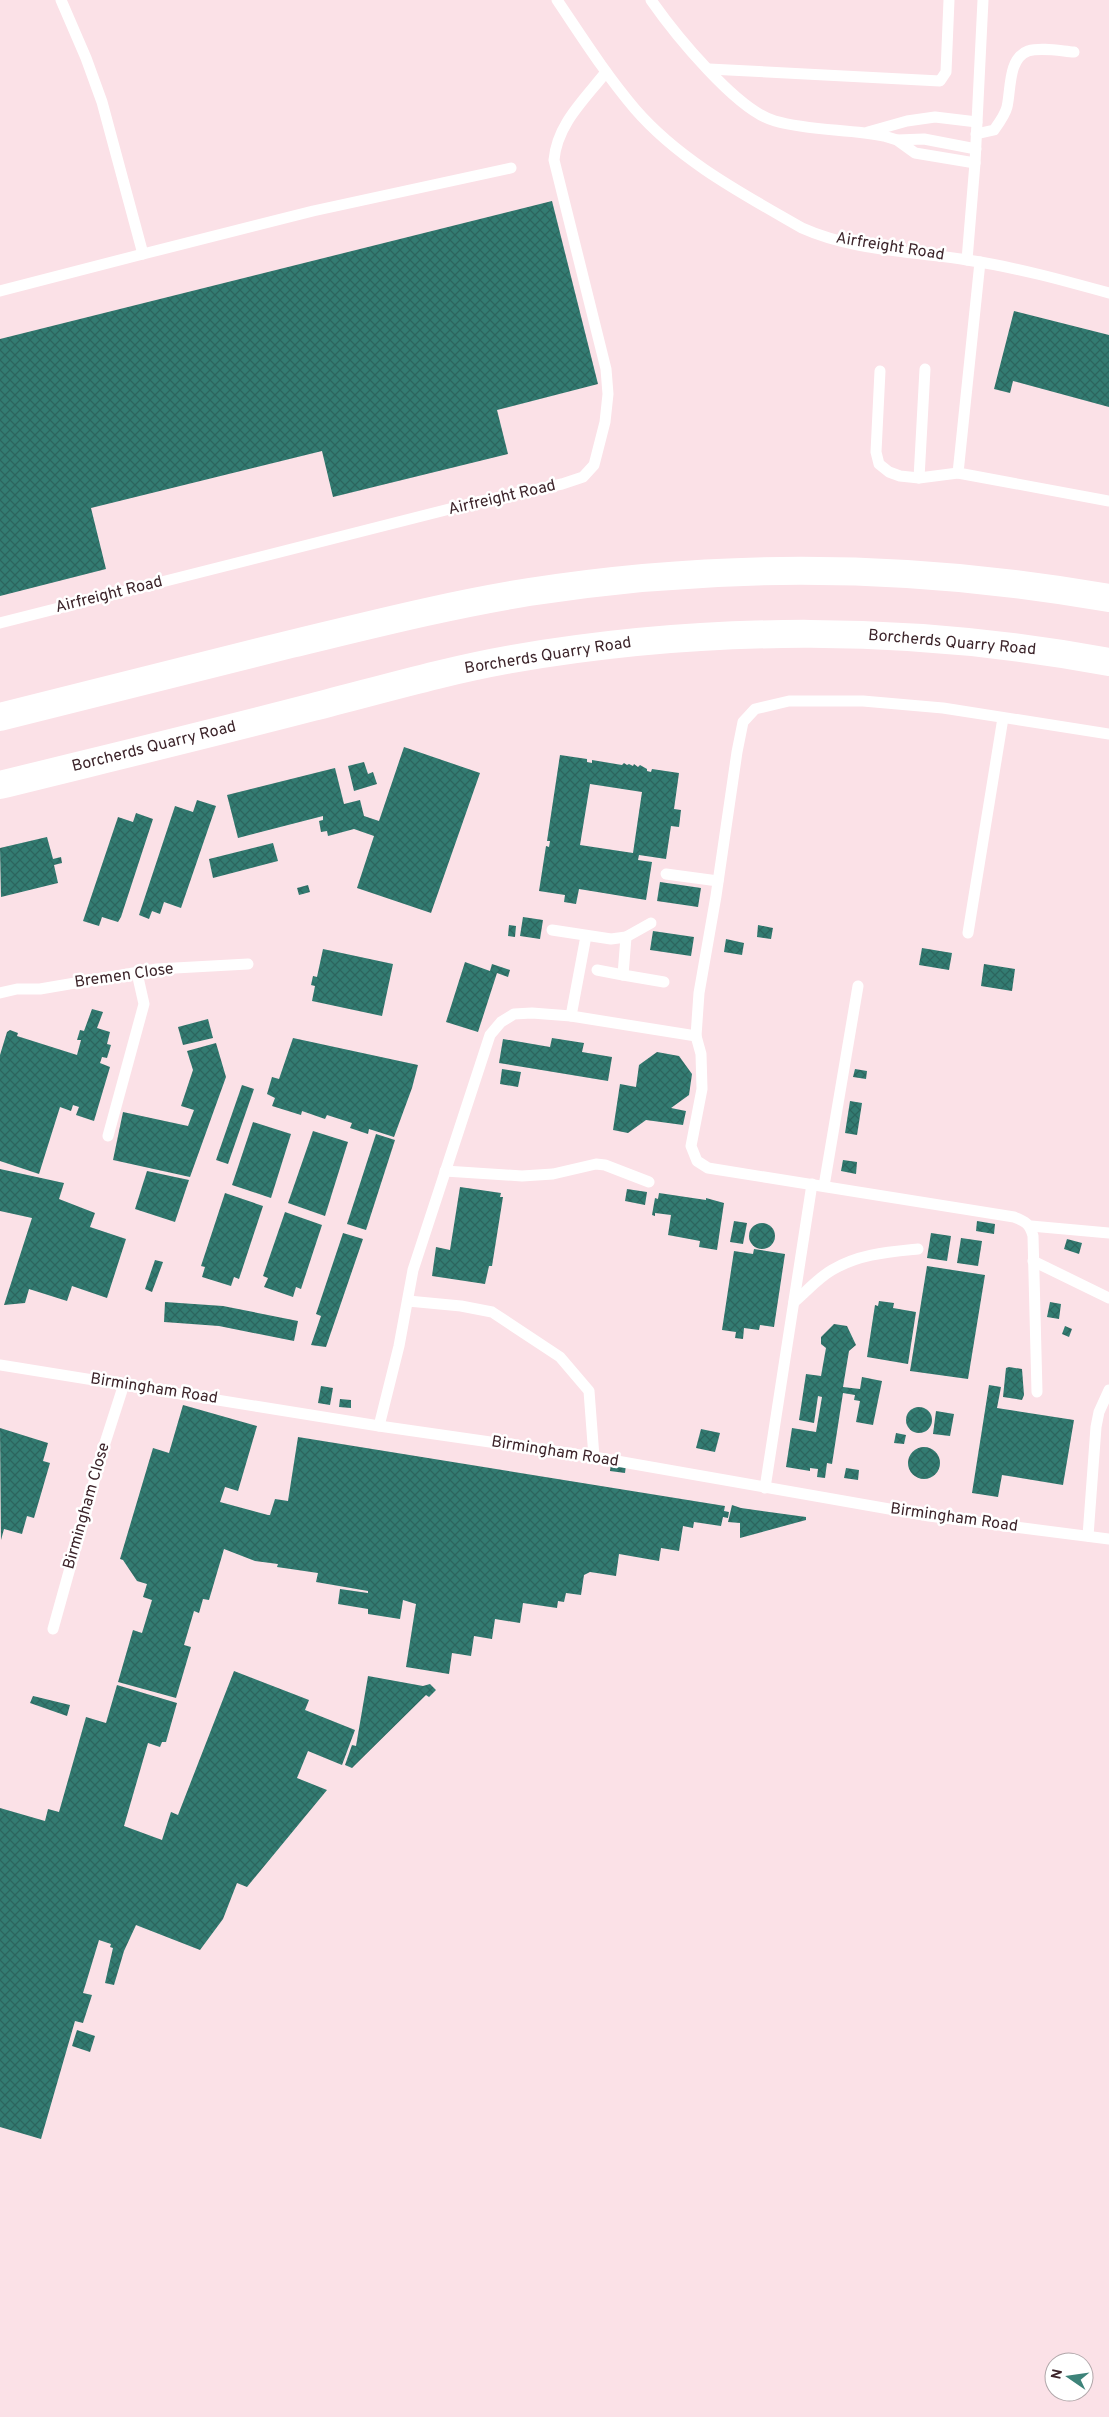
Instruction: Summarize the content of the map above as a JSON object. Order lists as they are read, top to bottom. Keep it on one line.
{"streets":{"main road":["Borcherds Quarry Road"],"lane":["Airfreight Road","Bremen Close","Birmingham Road","Birmingham Close"]},"crossings":[["Birmingham Road","Birmingham Close"]],"north":"left"}
